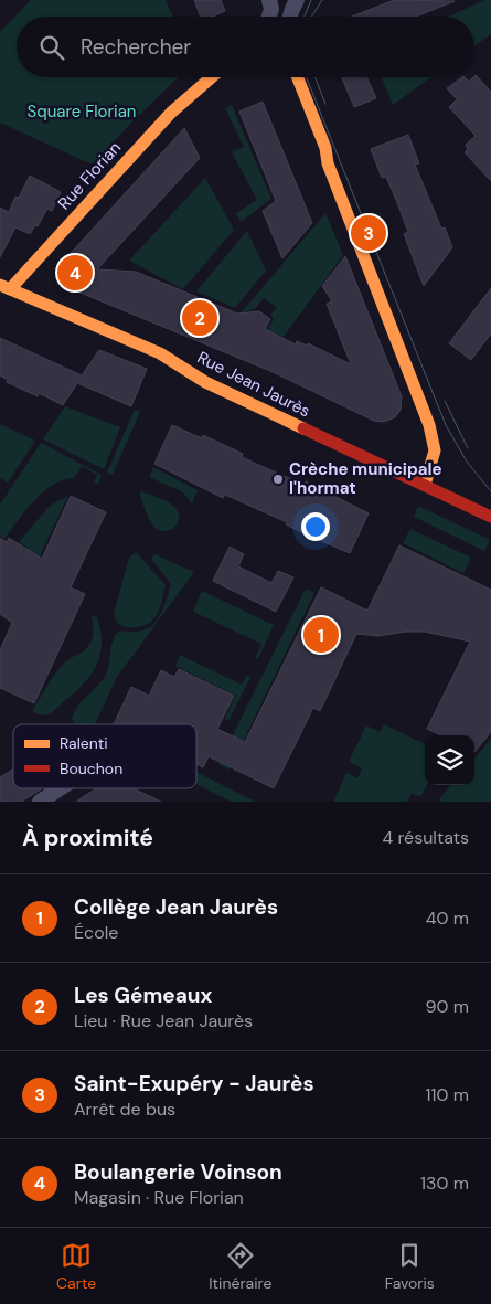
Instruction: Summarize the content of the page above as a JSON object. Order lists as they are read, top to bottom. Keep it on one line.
{"streets":{"street":["Rue Florian","Rue Jean Jaurès"]},"crossings":[["Rue Florian","Rue Jean Jaurès"]],"parks":["Square Florian"],"places":["Crèche municipale l'hormat"],"legend":["Ralenti","Bouchon"],"page":{"search":"Rechercher","pins":["3","4","2","1"],"heading":["À proximité","4 résultats"],"list":[{"mark":"1","name":"Collège Jean Jaurès","note":"École","value":"40 m"},{"mark":"2","name":"Les Gémeaux","note":"Lieu · Rue Jean Jaurès","value":"90 m"},{"mark":"3","name":"Saint-Exupéry - Jaurès","note":"Arrêt de bus","value":"110 m"},{"mark":"4","name":"Boulangerie Voinson","note":"Magasin · Rue Florian","value":"130 m"}],"nav":["Carte","Itinéraire","Favoris"]}}
